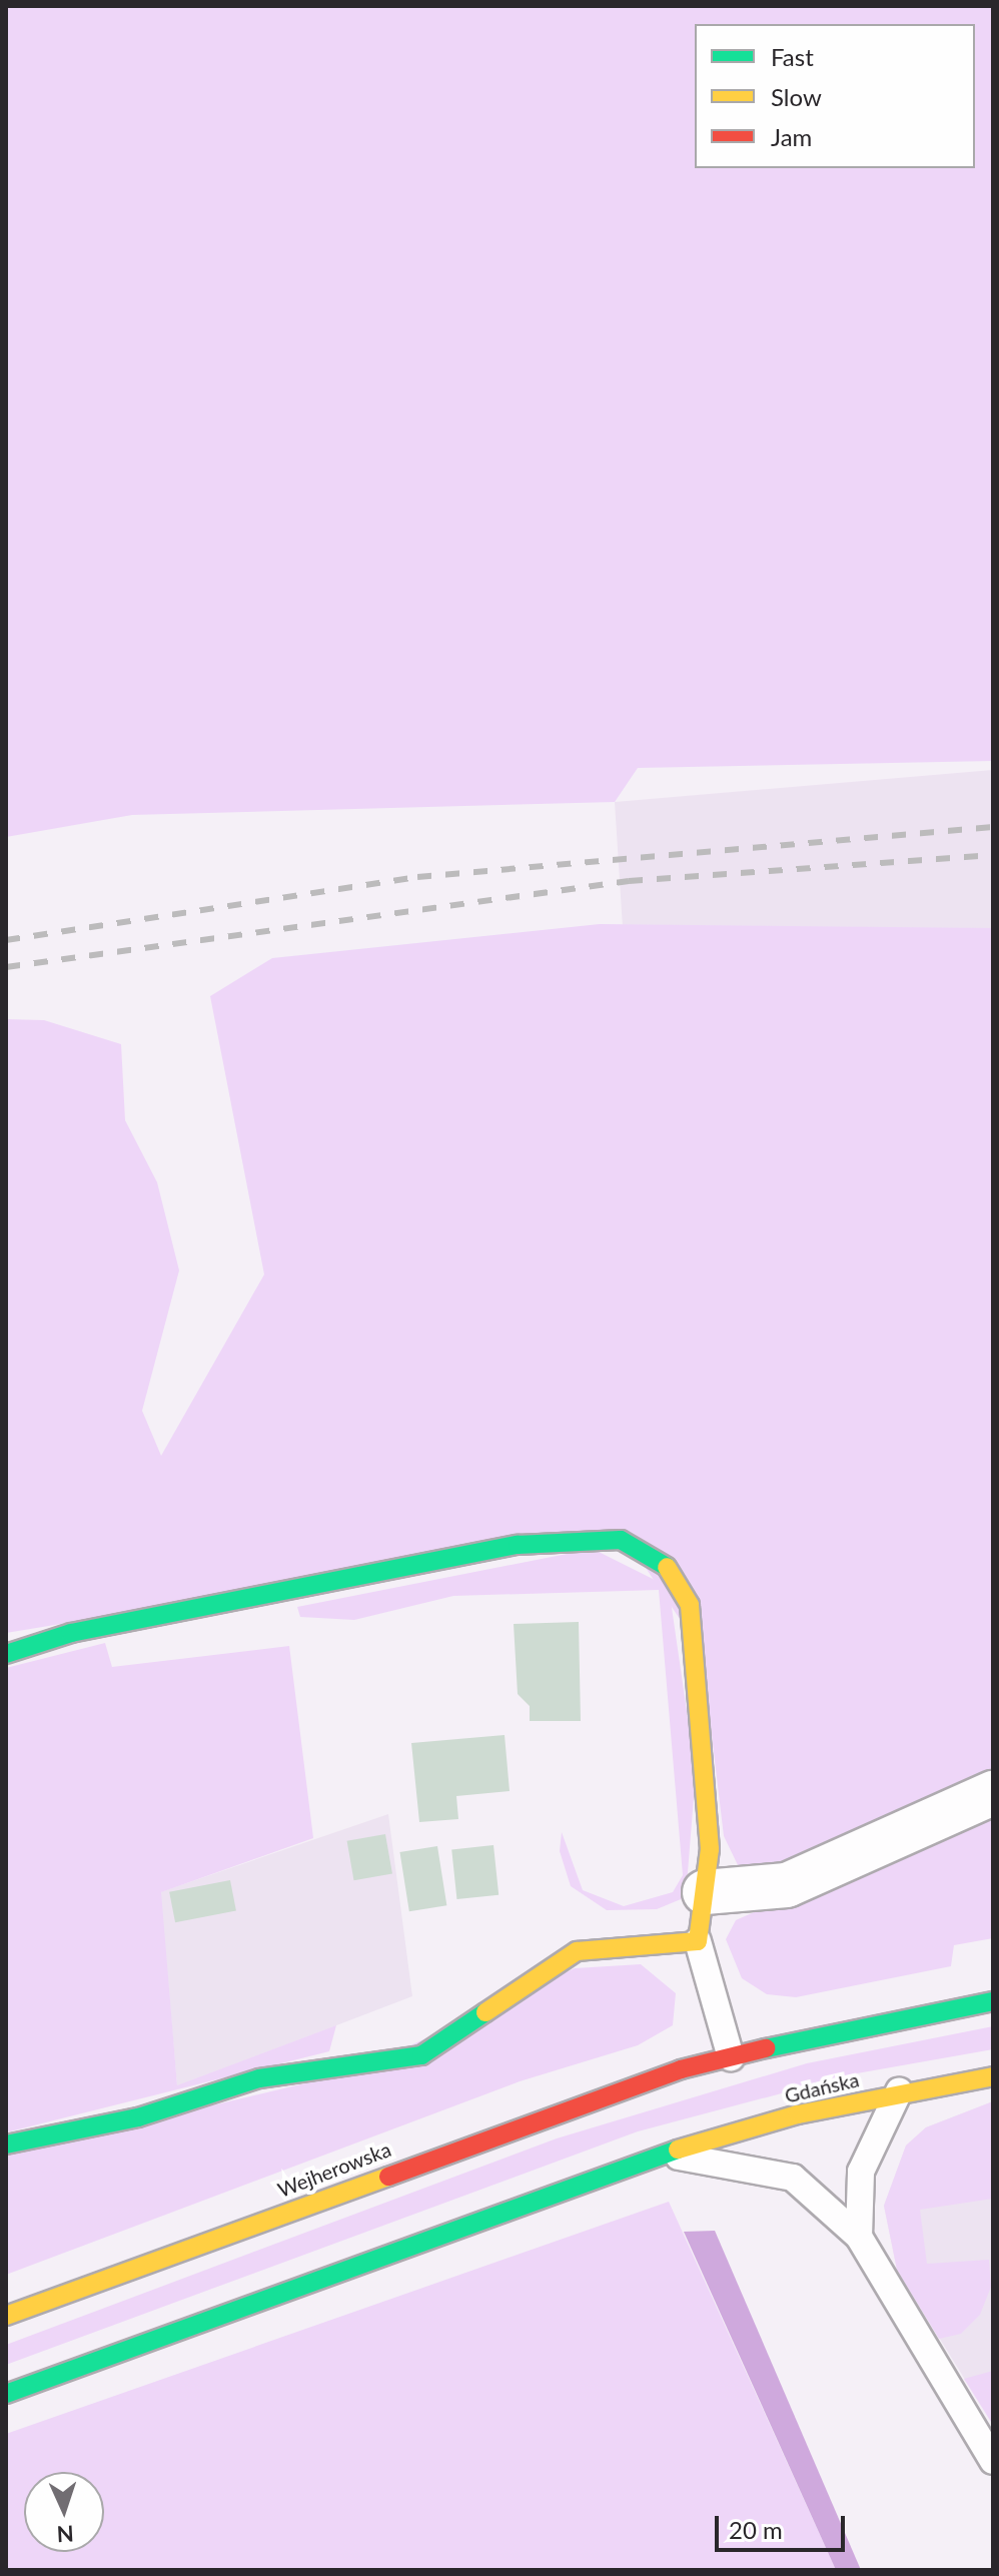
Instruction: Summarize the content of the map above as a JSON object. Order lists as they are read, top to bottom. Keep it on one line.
{"streets":{"main road":["Gdańska","Wejherowska"]},"legend":["Fast","Slow","Jam"],"scale_bar":"20 m","north":"bottom"}
